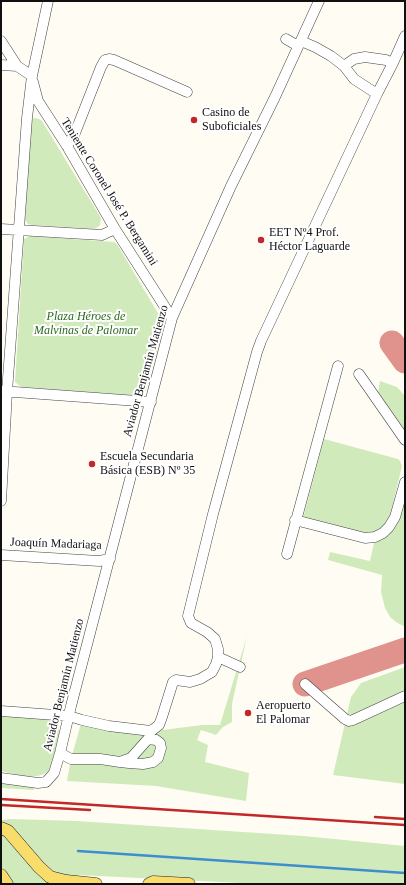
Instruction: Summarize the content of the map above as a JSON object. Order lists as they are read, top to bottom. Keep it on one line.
{"streets":{"street":["Teniente Coronel José P. Bergamini","Aviador Benjamín Matienzo","Joaquín Madariaga"]},"crossings":[["Teniente Coronel José P. Bergamini","Aviador Benjamín Matienzo"],["Aviador Benjamín Matienzo","Joaquín Madariaga"]],"parks":["Plaza Héroes de Malvinas de Palomar"],"places":["Casino de Suboficiales","EET Nº4 Prof. Héctor Laguarde","Escuela Secundaria Básica (ESB) Nº 35","Aeropuerto El Palomar"]}
